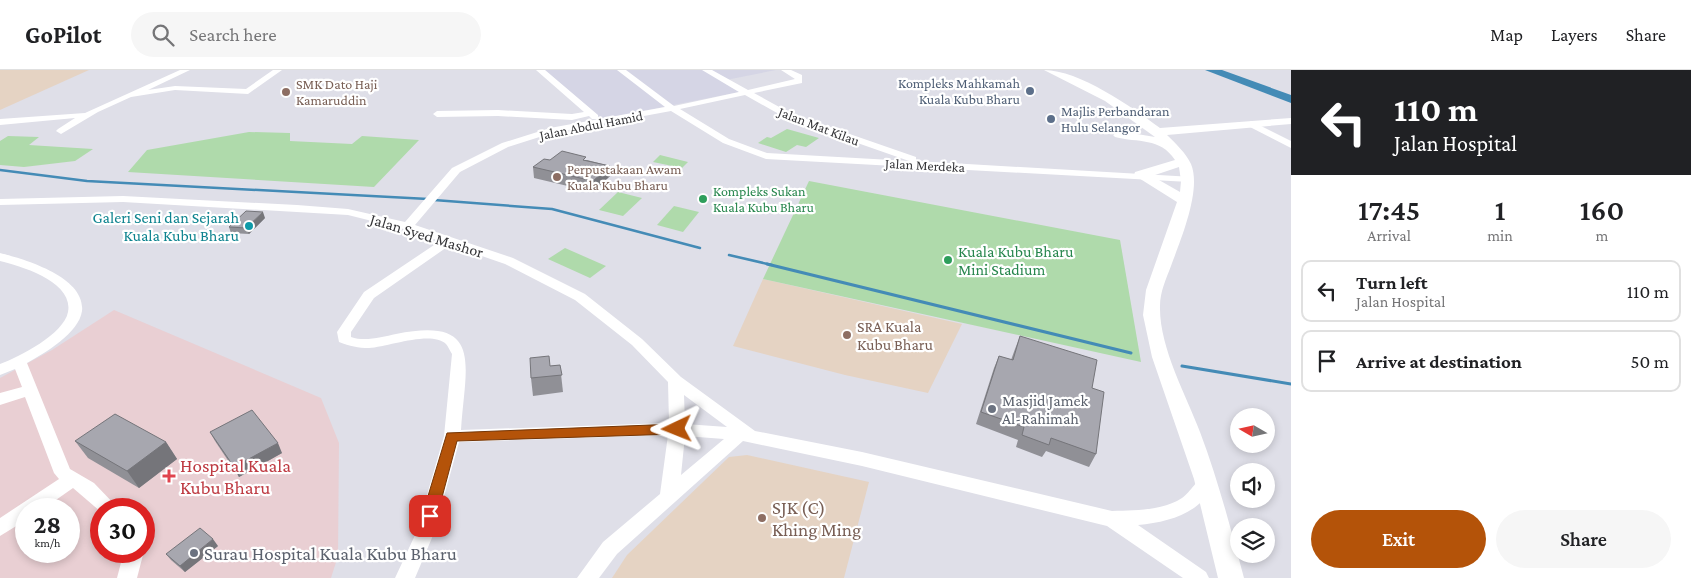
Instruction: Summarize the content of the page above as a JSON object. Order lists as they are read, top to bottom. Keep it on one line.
{"streets":{"street":["Jalan Abdul Hamid","Jalan Mat Kilau","Jalan Merdeka","Jalan Syed Mashor"]},"crossings":[["Jalan Abdul Hamid","Jalan Mat Kilau"],["Jalan Abdul Hamid","Jalan Merdeka"],["Jalan Abdul Hamid","Jalan Syed Mashor"],["Jalan Mat Kilau","Jalan Merdeka"]],"places":{"other":["Kompleks Mahkamah Kuala Kubu Bharu","SMK Dato Haji Kamaruddin","Majlis Perbandaran Hulu Selangor","Perpustakaan Awam Kuala Kubu Bharu","Kompleks Sukan Kuala Kubu Bharu","Galeri Seni dan Sejarah Kuala Kubu Bharu","Kuala Kubu Bharu Mini Stadium","SRA Kuala Kubu Bharu","Masjid Jamek Al-Rahimah","SJK (C) Khing Ming","Surau Hospital Kuala Kubu Bharu"],"health":["Hospital Kuala Kubu Bharu"]},"north":"left","page":{"header":"GoPilot","search":"Search here","nav":["Map","Layers","Share"],"turn":["110 m","Jalan Hospital"],"eta":["17:45","Arrival","1","min","160","m"],"list":[{"name":"Turn left","note":"Jalan Hospital","value":"110 m"},{"name":"Arrive at destination","value":"50 m"}],"speed":"28 km/h","limit":"30","buttons":["Exit","Share"]}}
